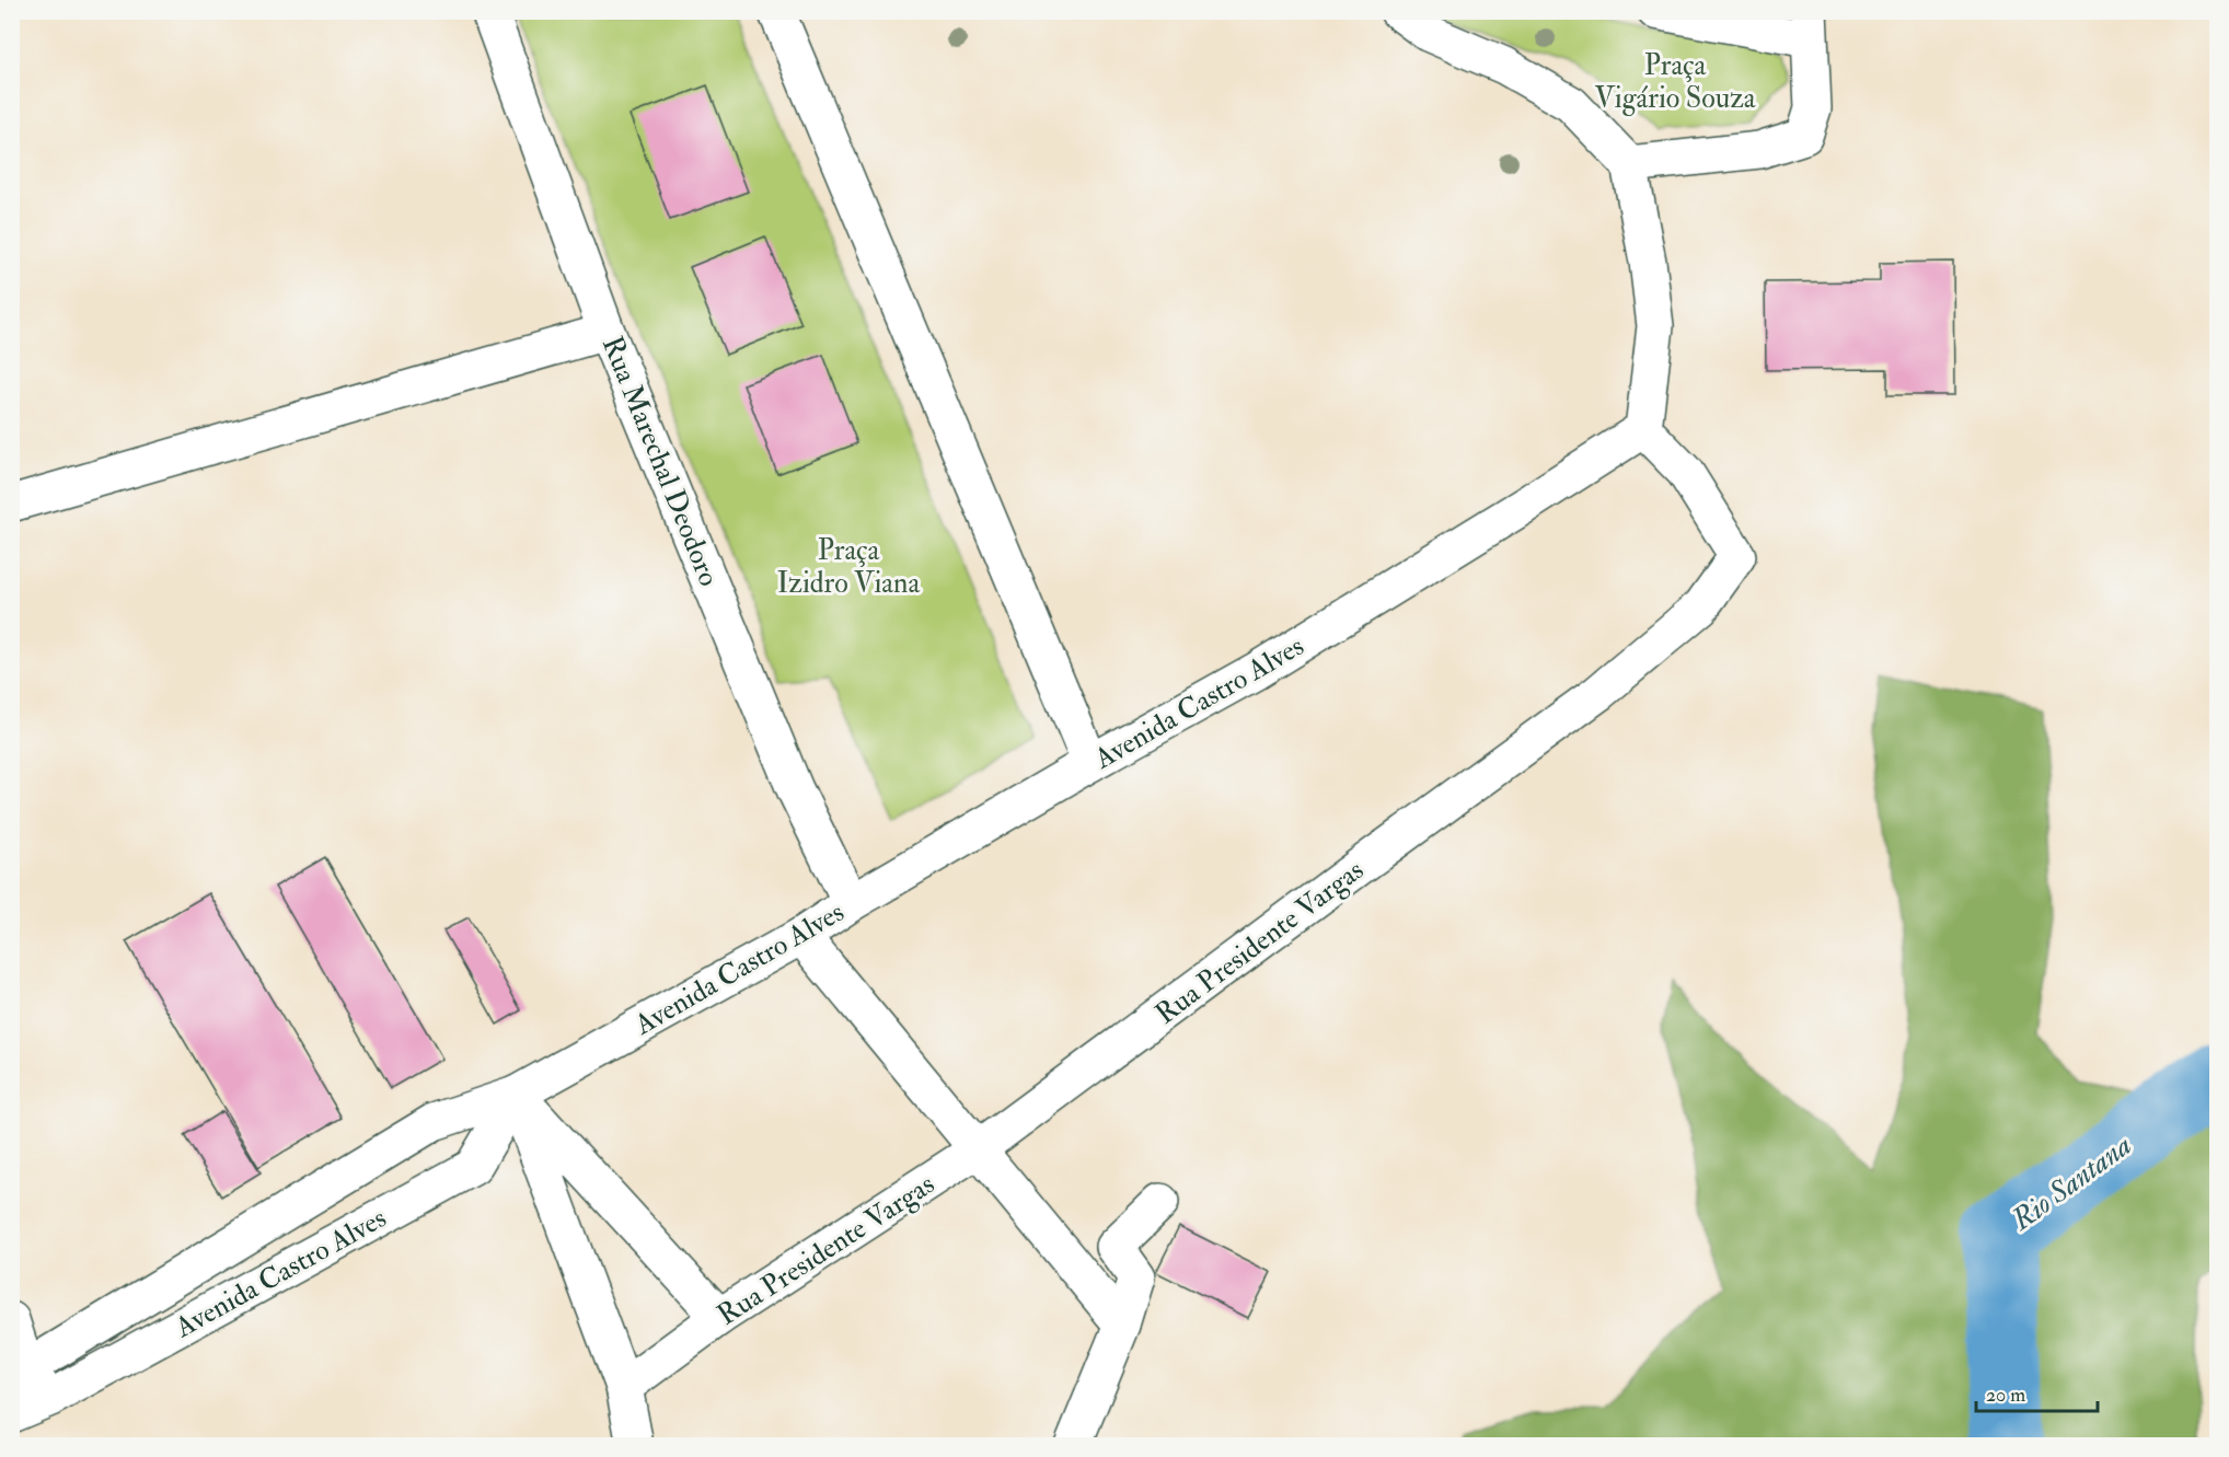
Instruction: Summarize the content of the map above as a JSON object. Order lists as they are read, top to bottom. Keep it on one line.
{"streets":{"street":["Rua Marechal Deodoro","Avenida Castro Alves","Rua Presidente Vargas"]},"crossings":[["Rua Marechal Deodoro","Avenida Castro Alves"],["Avenida Castro Alves","Rua Presidente Vargas"]],"water":["Rio Santana"],"parks":["Praça Vigário Souza","Praça Izidro Viana"],"scale_bar":"20 m"}
